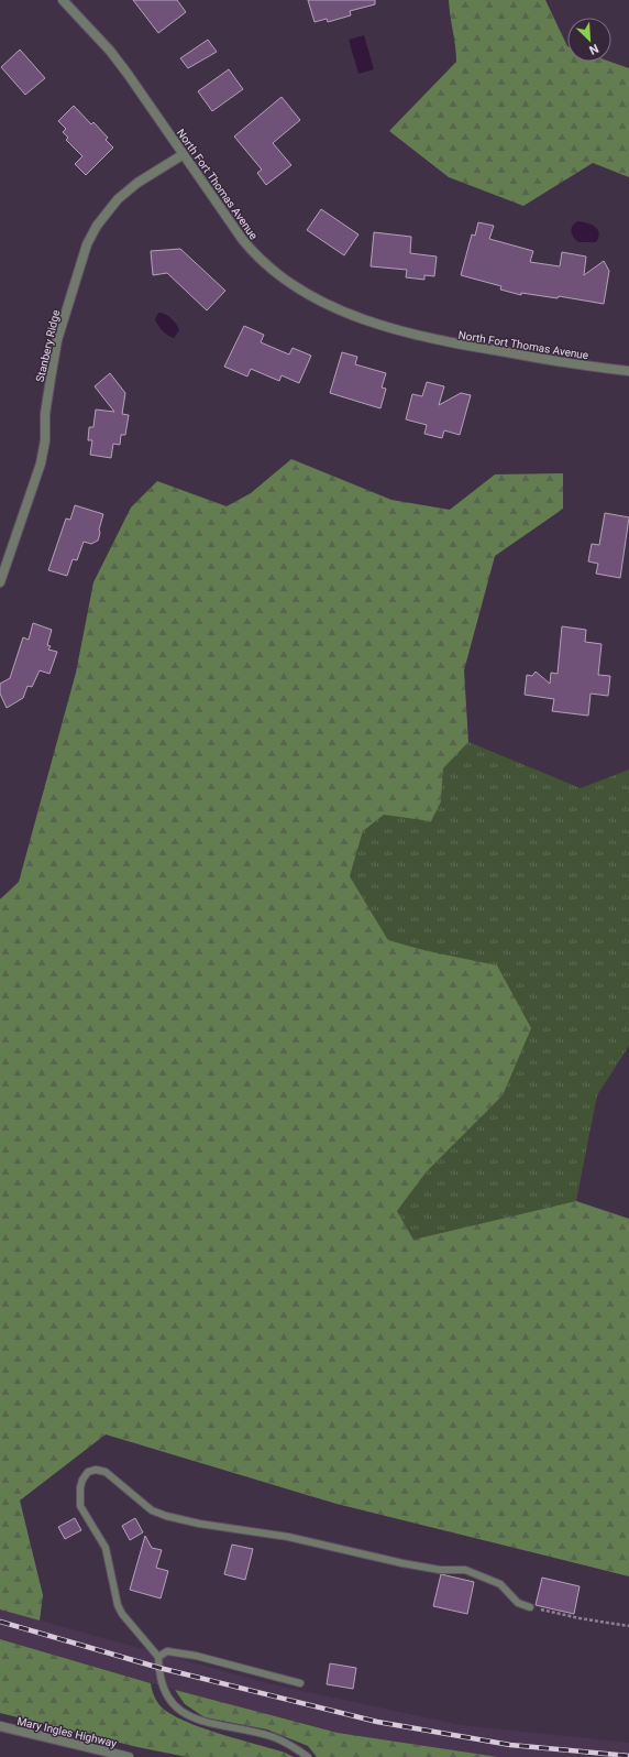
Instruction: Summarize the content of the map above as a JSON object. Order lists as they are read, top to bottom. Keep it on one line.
{"streets":{"street":["North Fort Thomas Avenue","Stanbery Ridge","Mary Ingles Highway"]},"crossings":[["North Fort Thomas Avenue","Stanbery Ridge"]],"north":"bottom right"}
